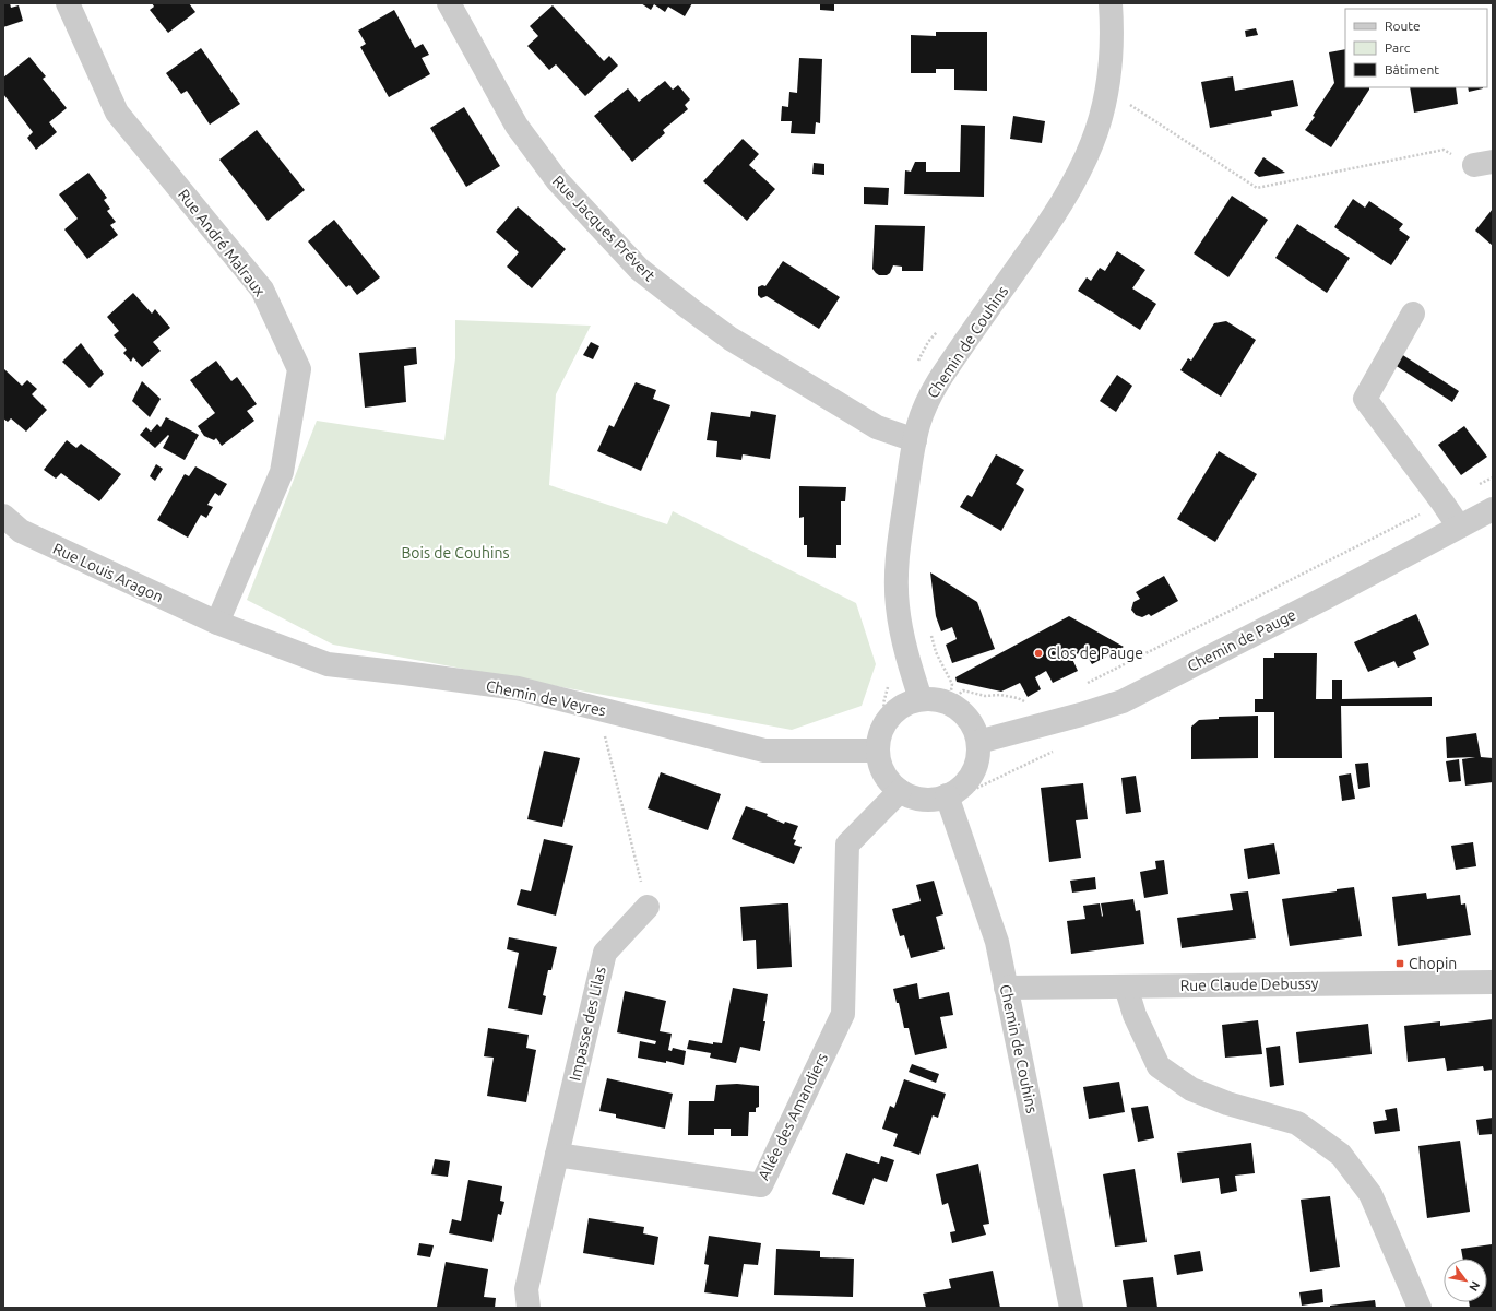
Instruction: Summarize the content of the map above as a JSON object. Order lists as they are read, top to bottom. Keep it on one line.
{"streets":{"street":["Rue Jacques Prévert","Rue André Malraux","Chemin de Couhins","Rue Louis Aragon","Chemin de Pauge","Chemin de Veyres","Rue Claude Debussy","Impasse des Lilas","Allée des Amandiers"]},"crossings":[["Rue Jacques Prévert","Chemin de Couhins"],["Rue André Malraux","Rue Louis Aragon"],["Rue André Malraux","Chemin de Veyres"],["Chemin de Couhins","Chemin de Pauge"],["Chemin de Couhins","Chemin de Veyres"],["Chemin de Couhins","Rue Claude Debussy"],["Chemin de Couhins","Allée des Amandiers"],["Rue Louis Aragon","Chemin de Veyres"],["Chemin de Pauge","Chemin de Veyres"],["Chemin de Pauge","Allée des Amandiers"],["Chemin de Veyres","Allée des Amandiers"],["Impasse des Lilas","Allée des Amandiers"]],"parks":["Bois de Couhins"],"places":{"other":["Clos de Pauge"],"transit":["Chopin"]},"legend":["Route","Parc","Bâtiment"],"north":"bottom right"}
